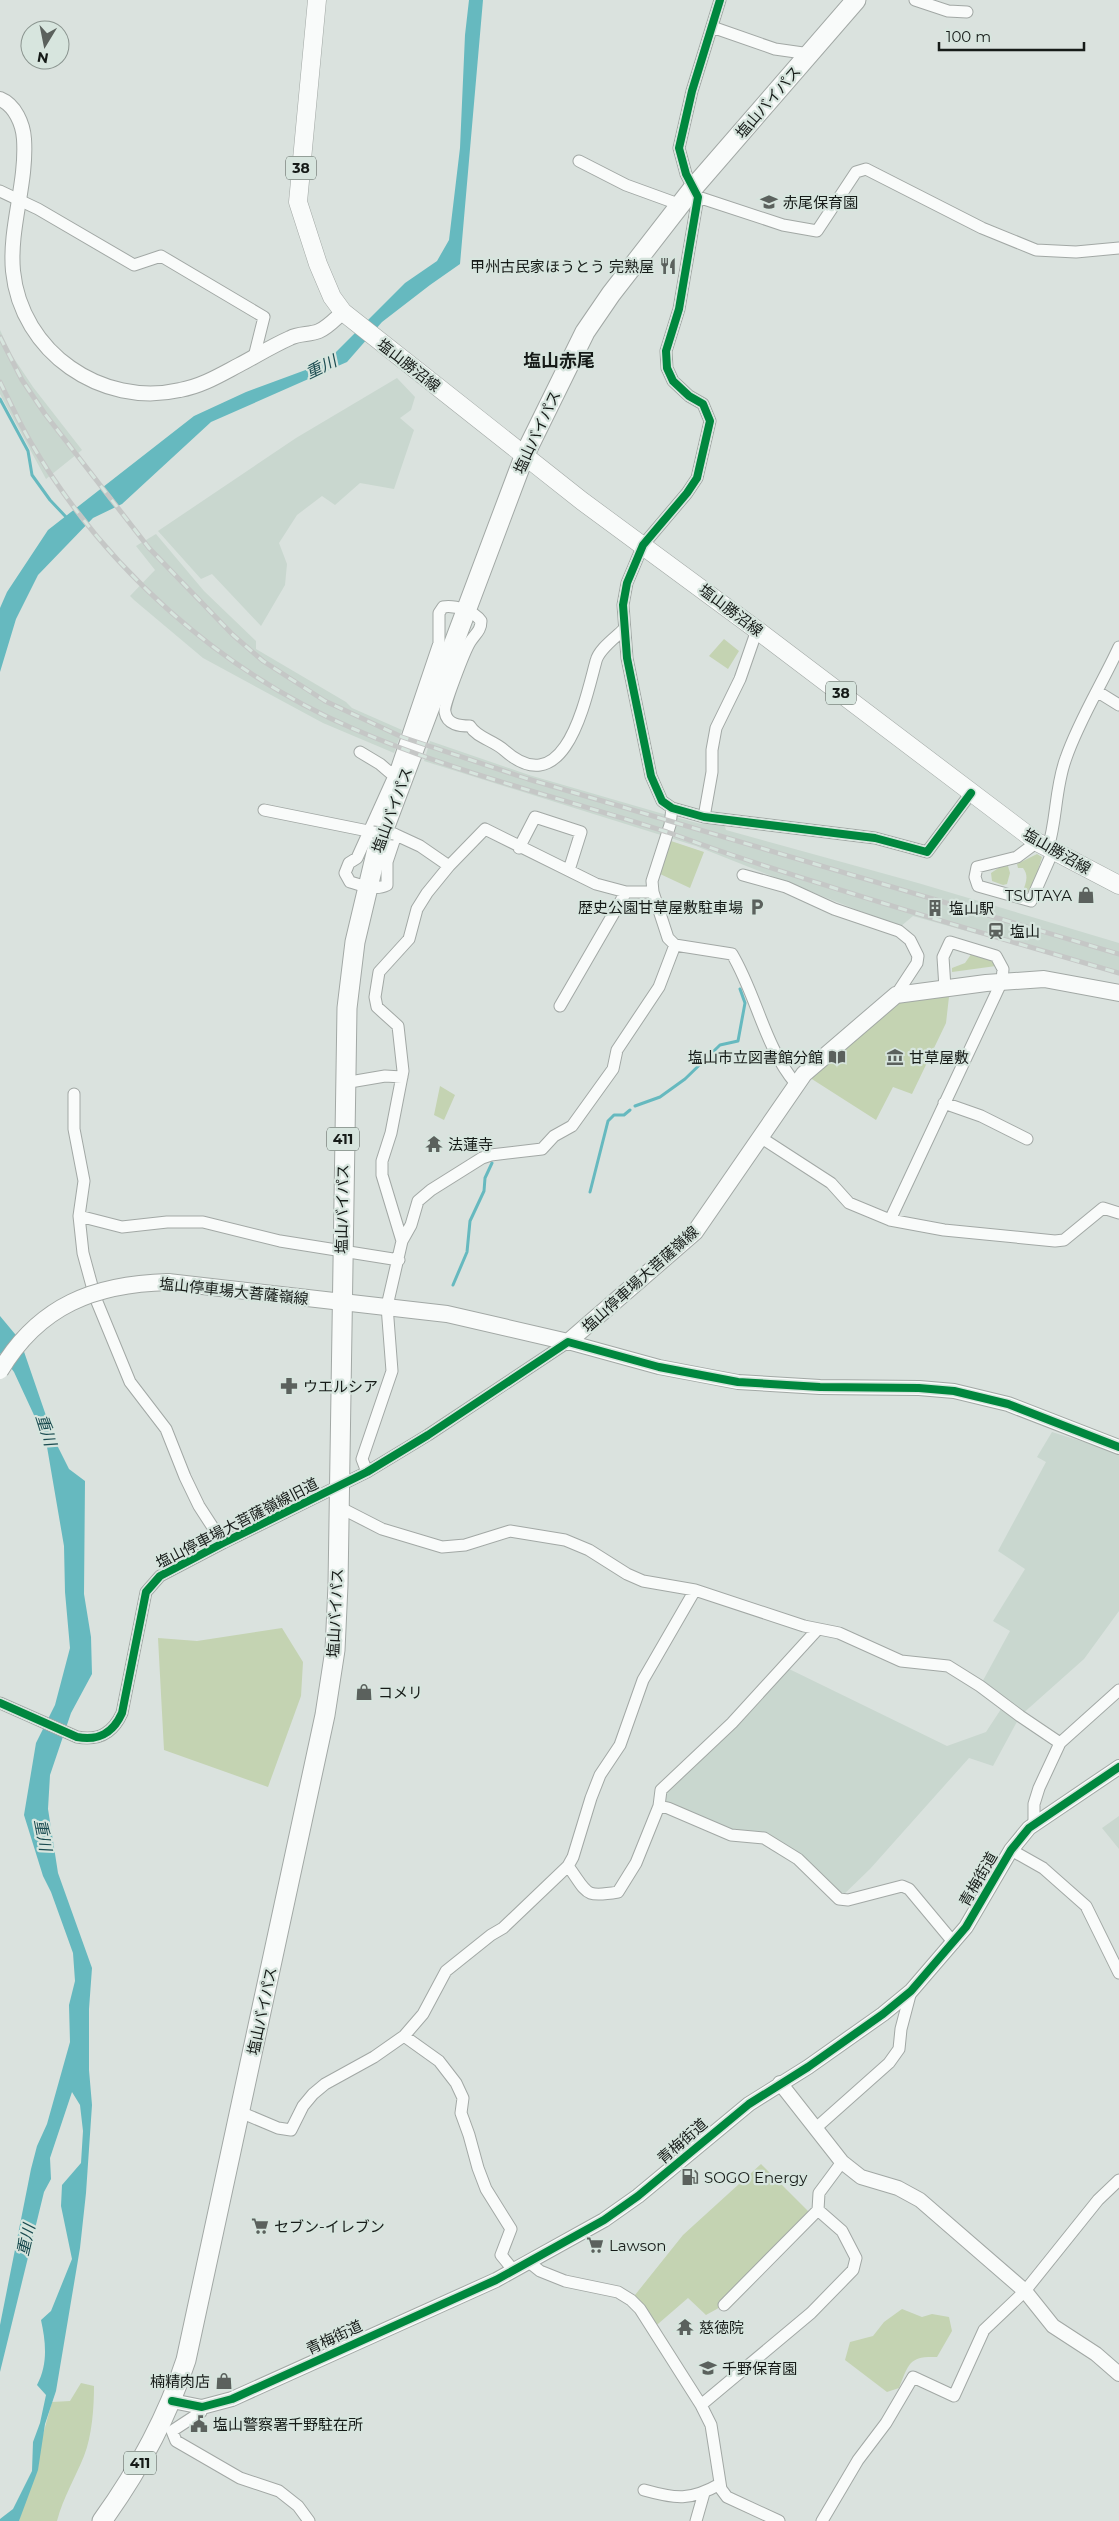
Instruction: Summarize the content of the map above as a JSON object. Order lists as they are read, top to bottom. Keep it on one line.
{"streets":{"highway":["塩山バイパス","411"],"main road":["38","塩山勝沼線","塩山停車場大菩薩嶺線"],"street":["塩山停車場大菩薩嶺線旧道","青梅街道"]},"crossings":[["塩山バイパス","塩山勝沼線"],["塩山バイパス","塩山停車場大菩薩嶺線"],["塩山バイパス","塩山停車場大菩薩嶺線旧道"],["塩山バイパス","青梅街道"],["38","塩山勝沼線"],["塩山停車場大菩薩嶺線","塩山停車場大菩薩嶺線旧道"]],"districts":["塩山赤尾"],"water":["重川"],"places":{"school or university":["赤尾保育園","千野保育園"],"restaurant":["甲州古民家ほうとう 完熟屋"],"shop":["TSUTAYA","コメリ","楠精肉店"],"parking":["歴史公園甘草屋敷駐車場"],"building":["塩山駅"],"station":["塩山"],"library":["塩山市立図書館分館"],"museum":["甘草屋敷"],"temple":["法蓮寺","慈徳院"],"pharmacy":["ウエルシア"],"fuel station":["SOGO Energy"],"supermarket":["セブン-イレブン","Lawson"],"public building":["塩山警察署千野駐在所"]},"scale_bar":"100 m","north":"bottom"}
